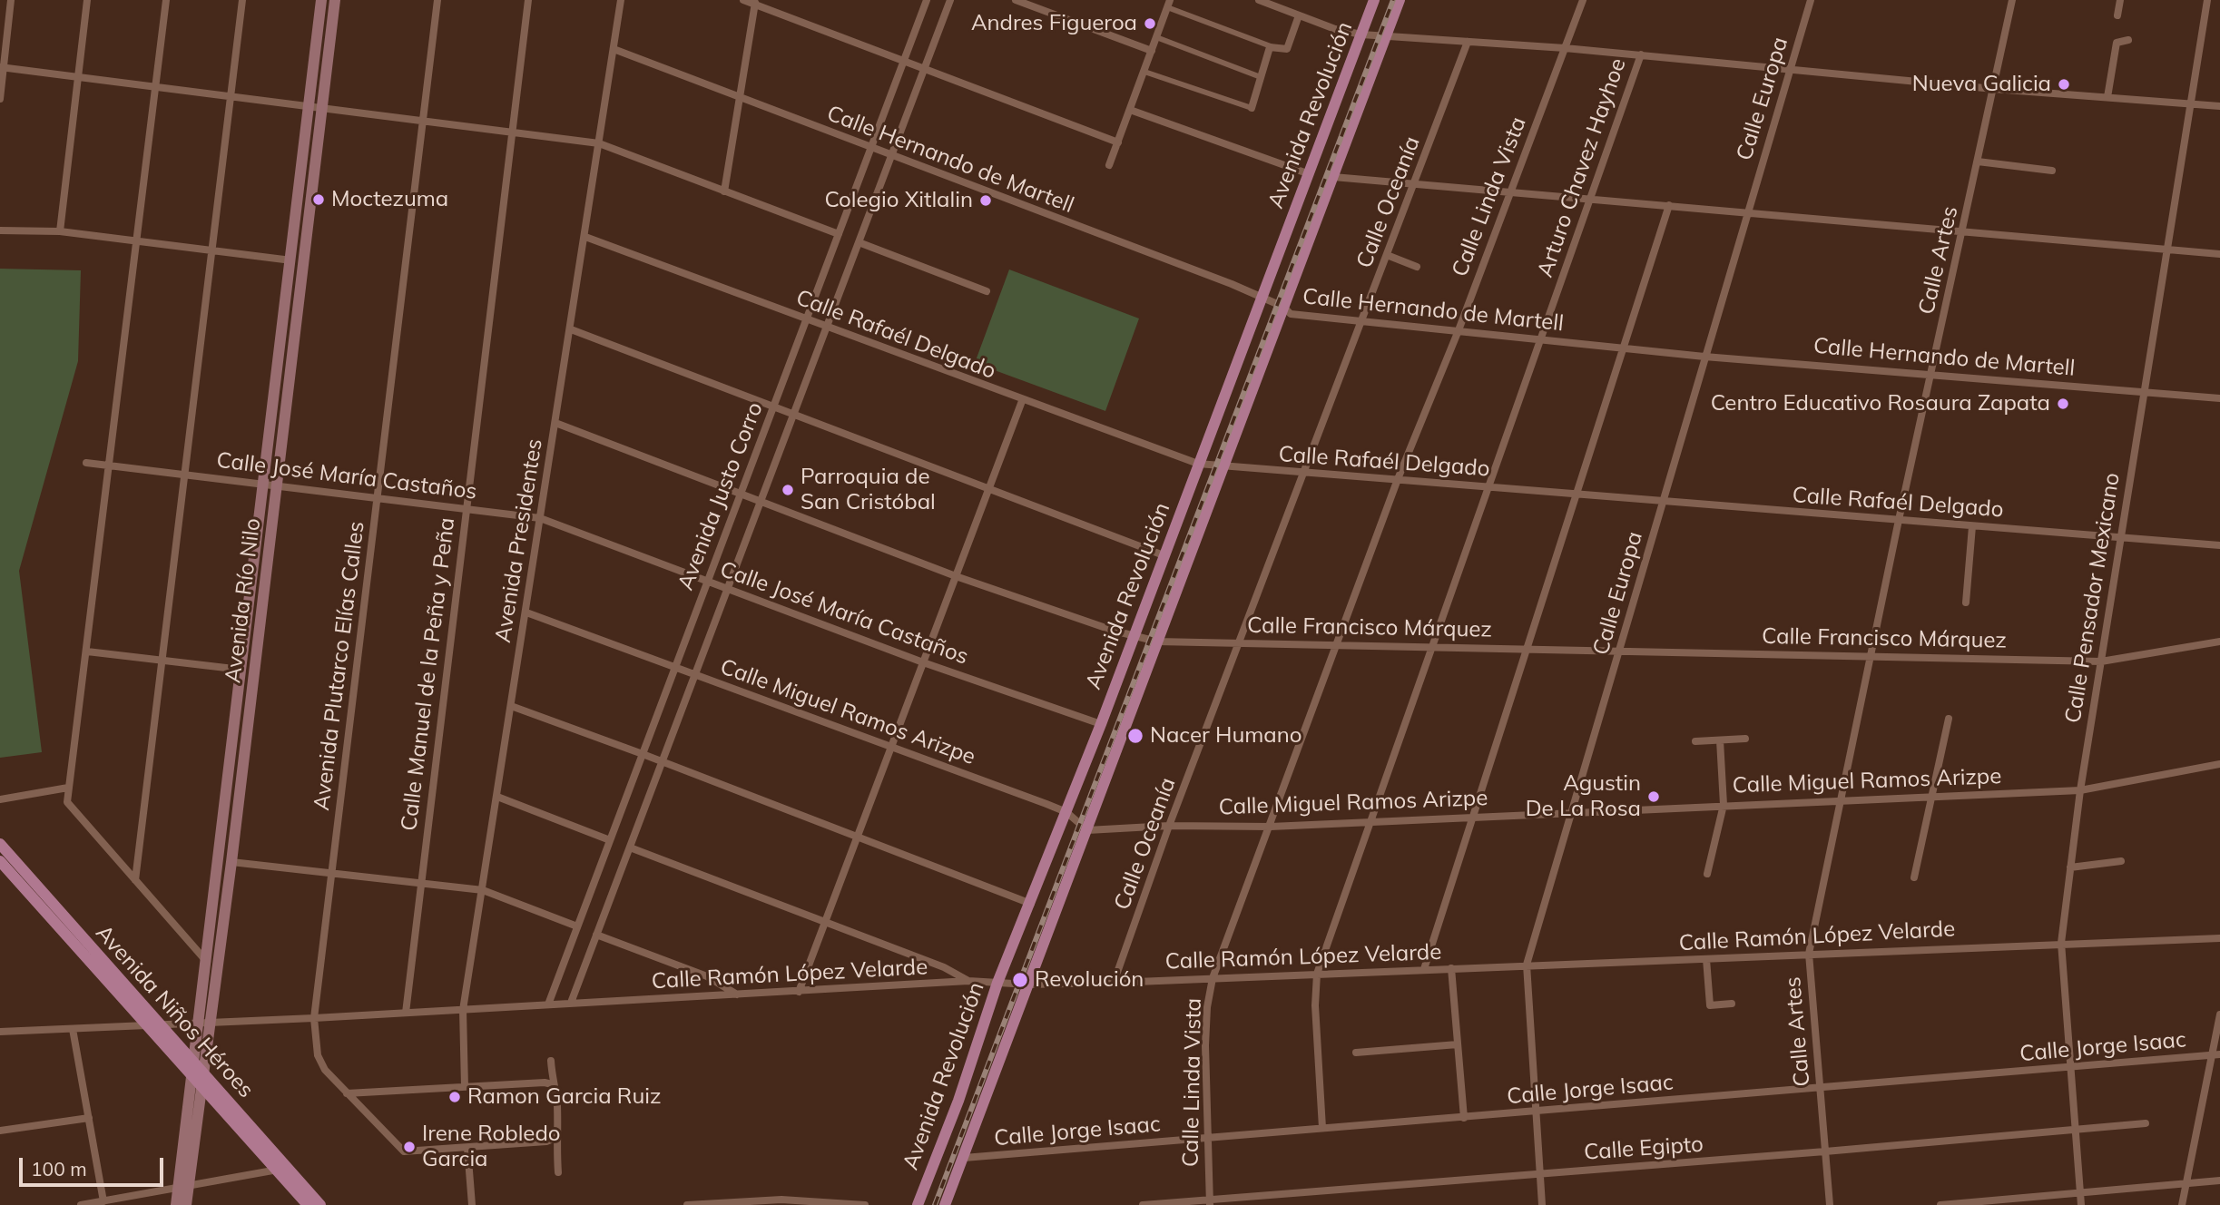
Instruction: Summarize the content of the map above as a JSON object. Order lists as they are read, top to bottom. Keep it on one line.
{"streets":{"main road":["Avenida Revolución","Avenida Río Nilo","Avenida Niños Héroes"],"street":["Calle Europa","Calle Hernando de Martell","Arturo Chavez Hayhoe","Calle Linda Vista","Calle Oceanía","Calle Artes","Calle Rafaél Delgado","Calle José María Castaños","Avenida Justo Corro","Avenida Presidentes","Calle Pensador Mexicano","Calle Francisco Márquez","Avenida Plutarco Elías Calles","Calle Manuel de la Peña y Peña","Calle Miguel Ramos Arizpe","Calle Ramón López Velarde","Calle Jorge Isaac","Calle Egipto"]},"crossings":[["Calle Europa","Calle Hernando de Martell"],["Calle Europa","Calle Rafaél Delgado"],["Calle Europa","Calle Francisco Márquez"],["Calle Europa","Calle Miguel Ramos Arizpe"],["Calle Europa","Calle Ramón López Velarde"],["Calle Europa","Calle Jorge Isaac"],["Calle Europa","Calle Egipto"],["Avenida Revolución","Calle Hernando de Martell"],["Avenida Revolución","Calle Rafaél Delgado"],["Avenida Revolución","Calle José María Castaños"],["Avenida Revolución","Calle Francisco Márquez"],["Avenida Revolución","Calle Miguel Ramos Arizpe"],["Avenida Revolución","Calle Ramón López Velarde"],["Avenida Revolución","Calle Jorge Isaac"],["Calle Hernando de Martell","Arturo Chavez Hayhoe"],["Calle Hernando de Martell","Calle Linda Vista"],["Calle Hernando de Martell","Calle Oceanía"],["Calle Hernando de Martell","Calle Artes"],["Calle Hernando de Martell","Avenida Justo Corro"],["Calle Hernando de Martell","Avenida Presidentes"],["Calle Hernando de Martell","Calle Pensador Mexicano"],["Arturo Chavez Hayhoe","Calle Rafaél Delgado"],["Arturo Chavez Hayhoe","Calle Francisco Márquez"],["Arturo Chavez Hayhoe","Calle Miguel Ramos Arizpe"],["Arturo Chavez Hayhoe","Calle Ramón López Velarde"],["Arturo Chavez Hayhoe","Calle Jorge Isaac"],["Calle Linda Vista","Calle Rafaél Delgado"],["Calle Linda Vista","Calle Francisco Márquez"],["Calle Linda Vista","Calle Miguel Ramos Arizpe"],["Calle Linda Vista","Calle Ramón López Velarde"],["Calle Linda Vista","Calle Jorge Isaac"],["Calle Linda Vista","Calle Egipto"],["Calle Oceanía","Calle Rafaél Delgado"],["Calle Oceanía","Calle Francisco Márquez"],["Calle Oceanía","Calle Miguel Ramos Arizpe"],["Calle Oceanía","Calle Ramón López Velarde"],["Calle Artes","Calle Rafaél Delgado"],["Calle Artes","Calle Francisco Márquez"],["Calle Artes","Calle Miguel Ramos Arizpe"],["Calle Artes","Calle Ramón López Velarde"],["Calle Artes","Calle Jorge Isaac"],["Calle Artes","Calle Egipto"],["Calle Rafaél Delgado","Avenida Justo Corro"],["Calle Rafaél Delgado","Avenida Presidentes"],["Calle Rafaél Delgado","Calle Pensador Mexicano"],["Calle José María Castaños","Avenida Justo Corro"],["Calle José María Castaños","Avenida Presidentes"],["Calle José María Castaños","Avenida Río Nilo"],["Calle José María Castaños","Avenida Plutarco Elías Calles"],["Calle José María Castaños","Calle Manuel de la Peña y Peña"],["Avenida Justo Corro","Calle Francisco Márquez"],["Avenida Justo Corro","Calle Miguel Ramos Arizpe"],["Avenida Justo Corro","Calle Ramón López Velarde"],["Avenida Presidentes","Calle Francisco Márquez"],["Avenida Presidentes","Calle Miguel Ramos Arizpe"],["Avenida Presidentes","Calle Ramón López Velarde"],["Calle Pensador Mexicano","Calle Francisco Márquez"],["Calle Pensador Mexicano","Calle Miguel Ramos Arizpe"],["Calle Pensador Mexicano","Calle Ramón López Velarde"],["Calle Pensador Mexicano","Calle Jorge Isaac"],["Calle Pensador Mexicano","Calle Egipto"],["Avenida Río Nilo","Calle Ramón López Velarde"],["Avenida Río Nilo","Avenida Niños Héroes"],["Avenida Plutarco Elías Calles","Calle Ramón López Velarde"],["Calle Manuel de la Peña y Peña","Calle Ramón López Velarde"],["Calle Ramón López Velarde","Avenida Niños Héroes"]],"places":["Andres Figueroa","Nueva Galicia","Moctezuma","Colegio Xitlalin","Centro Educativo Rosaura Zapata","Parroquia de San Cristóbal","Nacer Humano","Agustin De La Rosa","Revolución","Ramon Garcia Ruiz","Irene Robledo Garcia"],"scale_bar":"100 m"}
